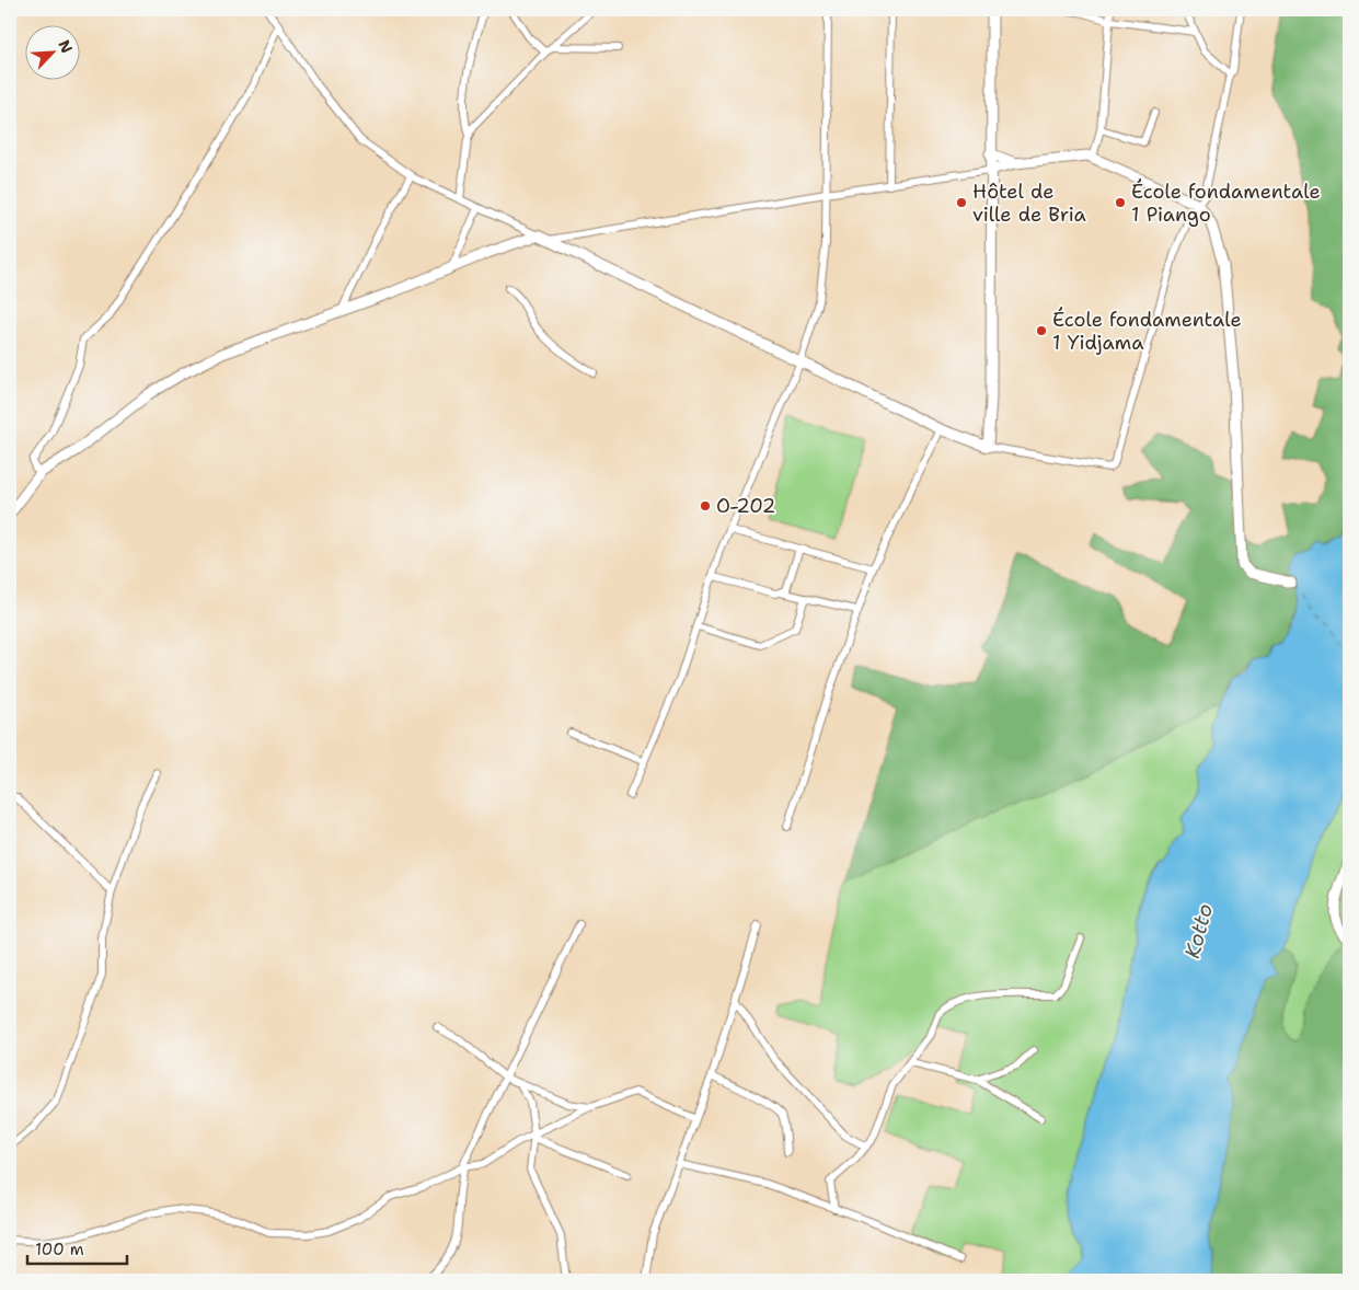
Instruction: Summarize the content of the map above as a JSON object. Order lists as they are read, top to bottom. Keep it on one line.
{"water":["Kotto"],"places":["Hôtel de ville de Bria","École fondamentale 1 Piango","École fondamentale 1 Yidjama","O-202"],"scale_bar":"100 m","north":"top right"}
